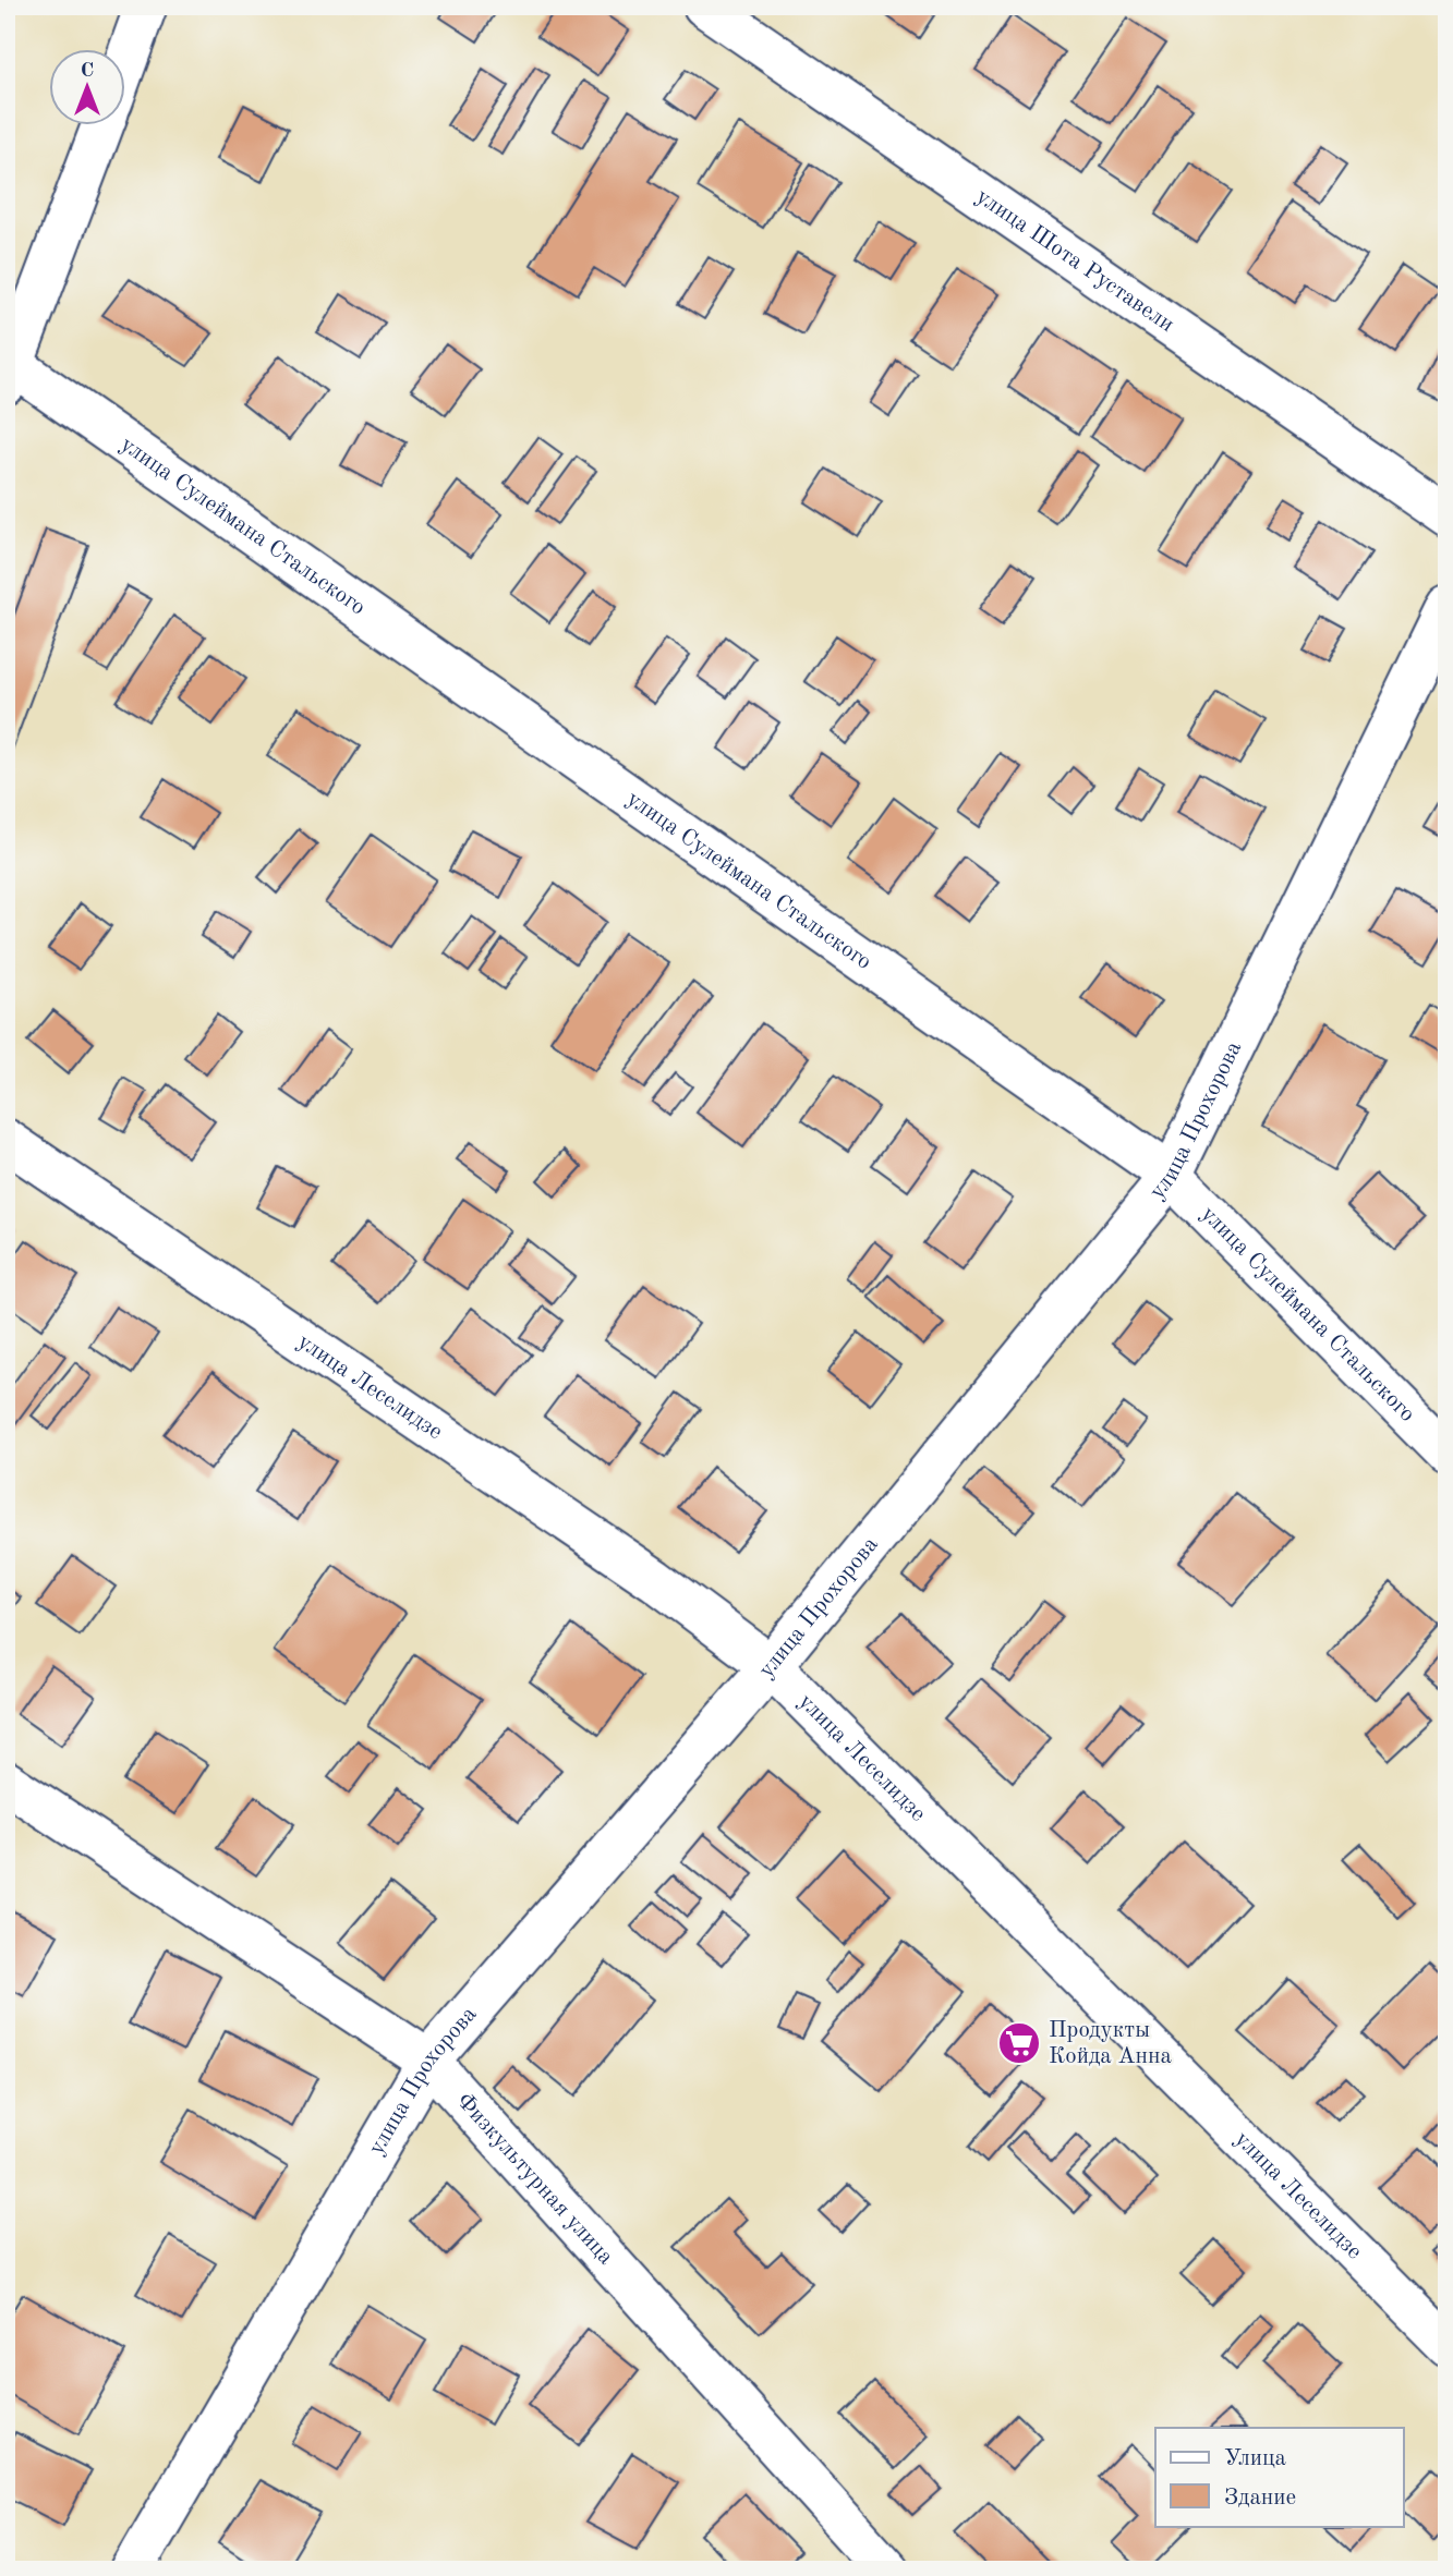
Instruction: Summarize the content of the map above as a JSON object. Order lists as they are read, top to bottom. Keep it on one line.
{"streets":{"street":["улица Шота Руставели","улица Сулеймана Стальского","улица Прохорова","улица Леселидзе","Физкультурная улица"]},"crossings":[["улица Сулеймана Стальского","улица Прохорова"],["улица Прохорова","улица Леселидзе"],["улица Прохорова","Физкультурная улица"]],"places":{"supermarket":["Продукты Койда Анна"]},"legend":["Улица","Здание"],"north":"top"}
